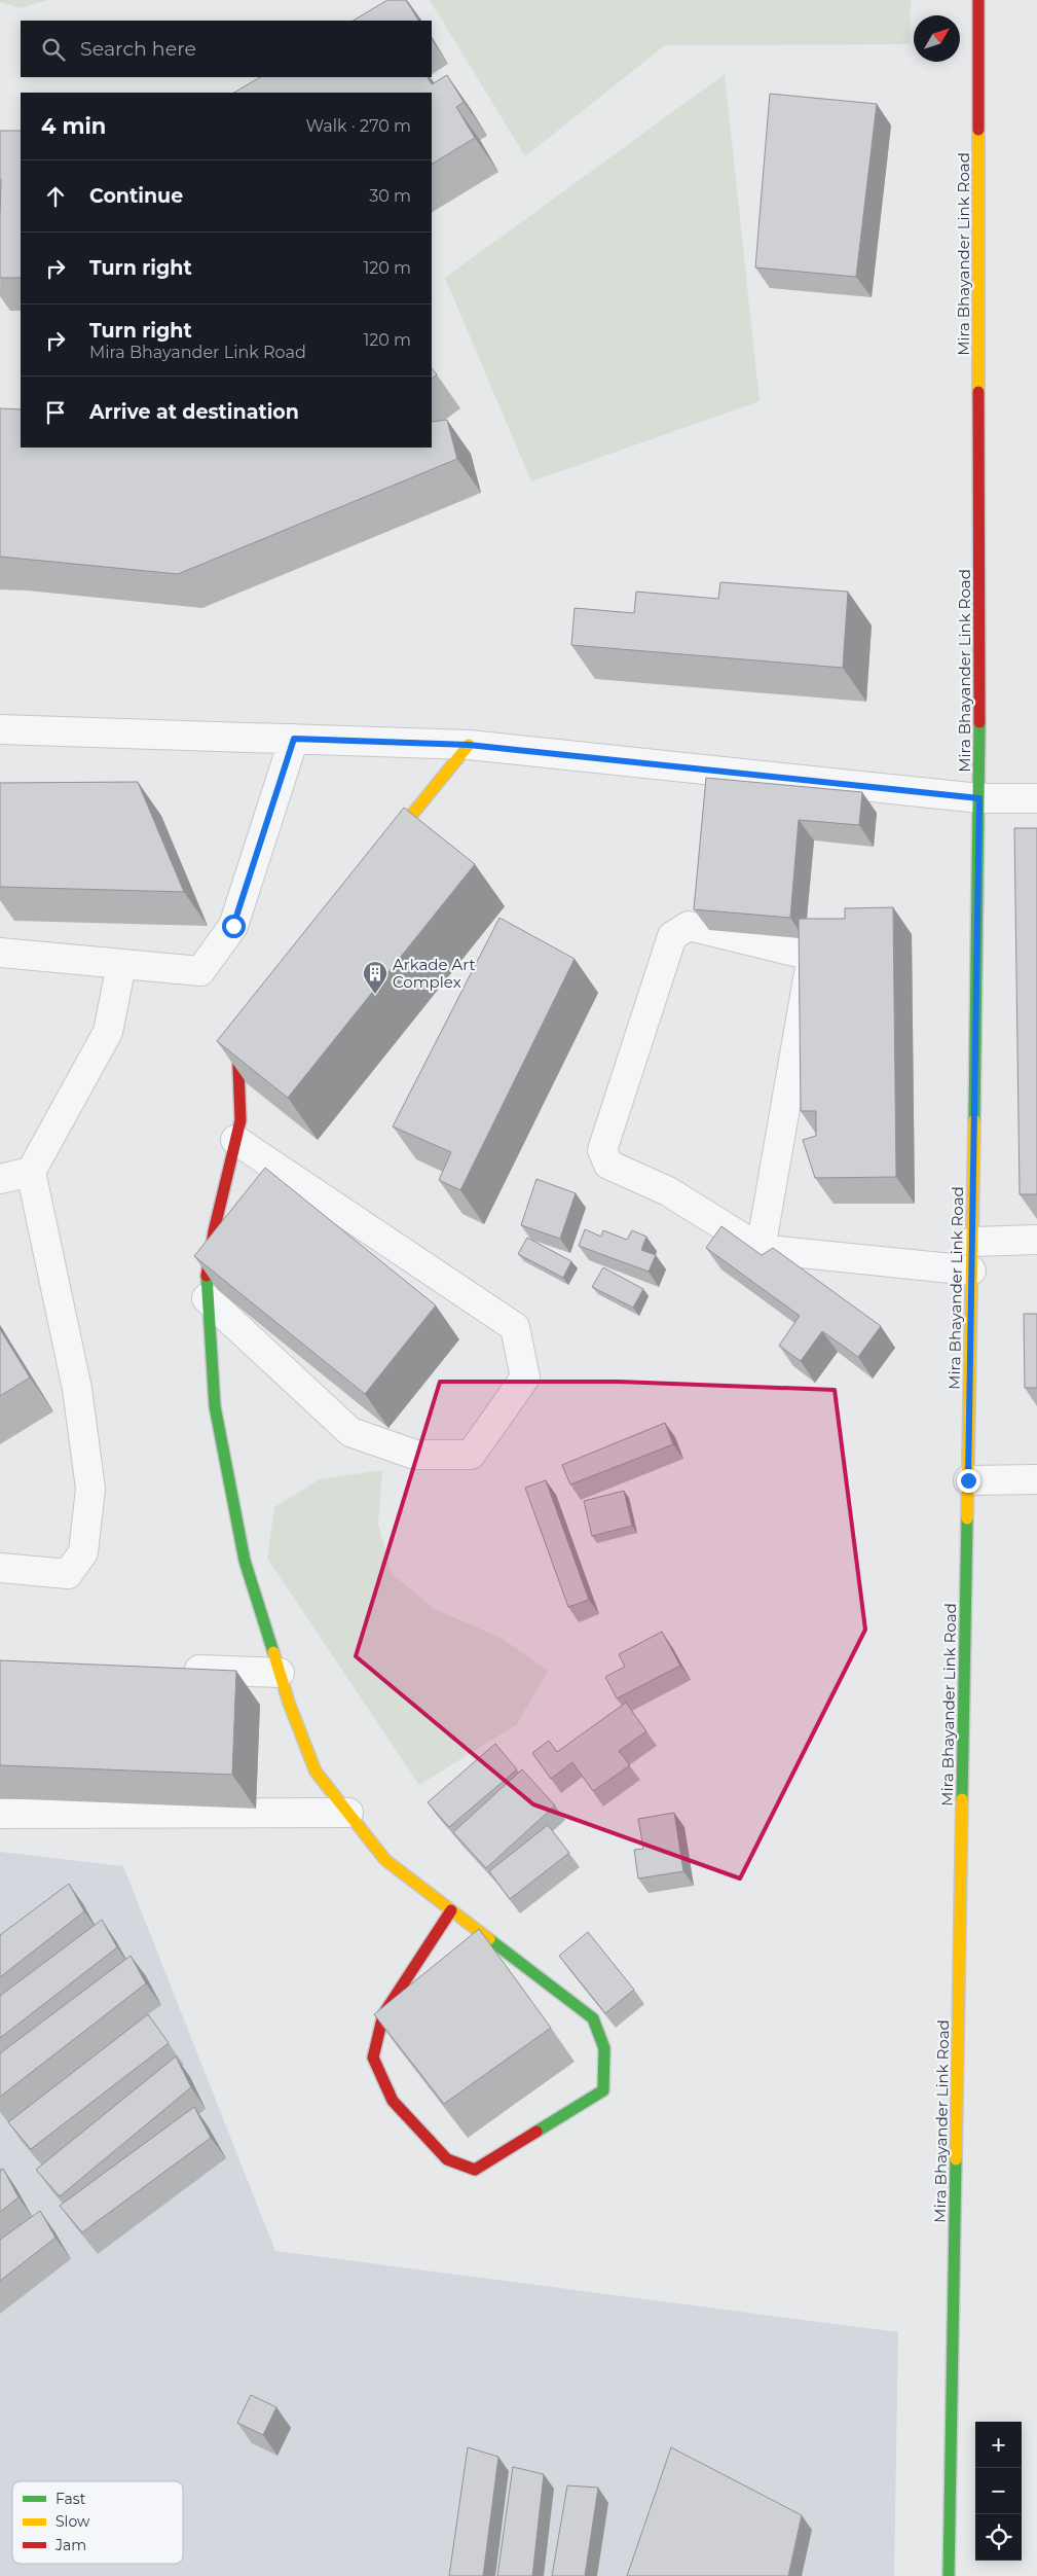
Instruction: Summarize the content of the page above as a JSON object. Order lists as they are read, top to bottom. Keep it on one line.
{"streets":{"street":["Mira Bhayander Link Road"]},"places":{"building":["Arkade Art Complex"]},"legend":["Fast","Slow","Jam"],"north":"top right","page":{"search":"Search here","heading":["4 min","Walk · 270 m"],"list":[["Continue","30 m"],["Turn right","120 m"],["Turn right","Mira Bhayander Link Road","120 m"],"Arrive at destination"],"map_buttons":["+","−"]}}
